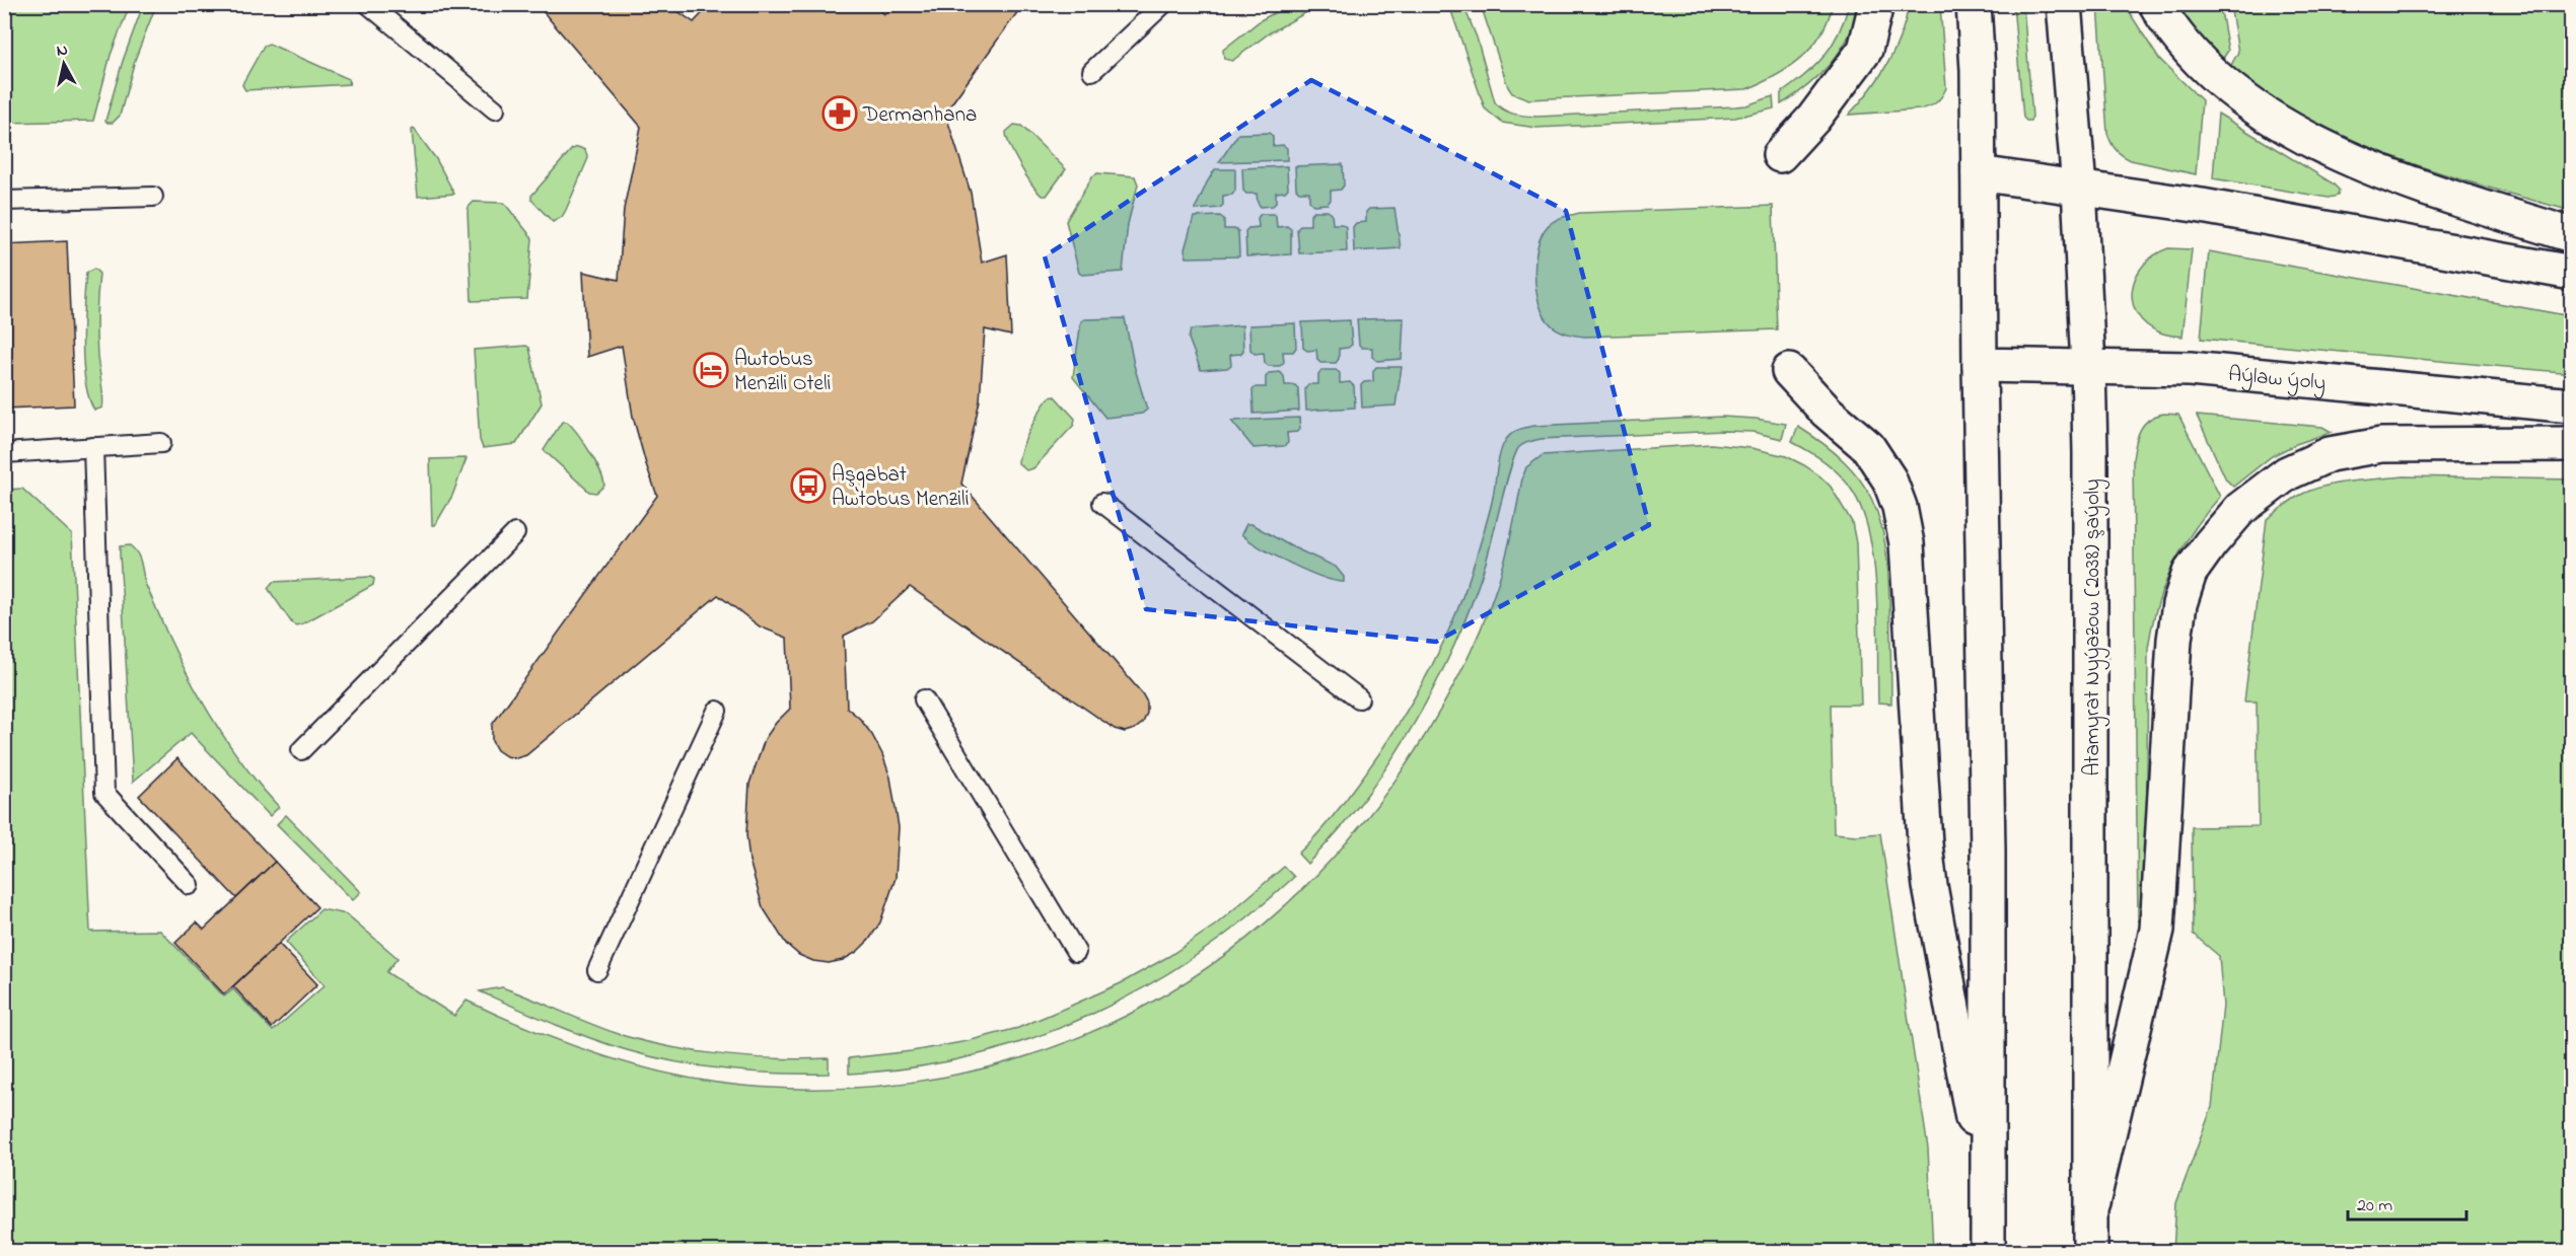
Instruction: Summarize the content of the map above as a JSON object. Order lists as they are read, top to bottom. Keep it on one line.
{"streets":{"main road":["Aýlaw ýoly","Atamyrat Nyýazow (2038) şaýoly"]},"crossings":[["Aýlaw ýoly","Atamyrat Nyýazow (2038) şaýoly"]],"places":{"pharmacy":["Dermanhana"],"hotel":["Awtobus Menzili Oteli"],"bus stop":["Aşgabat Awtobus Menzili"]},"scale_bar":"20 m","north":"top"}
